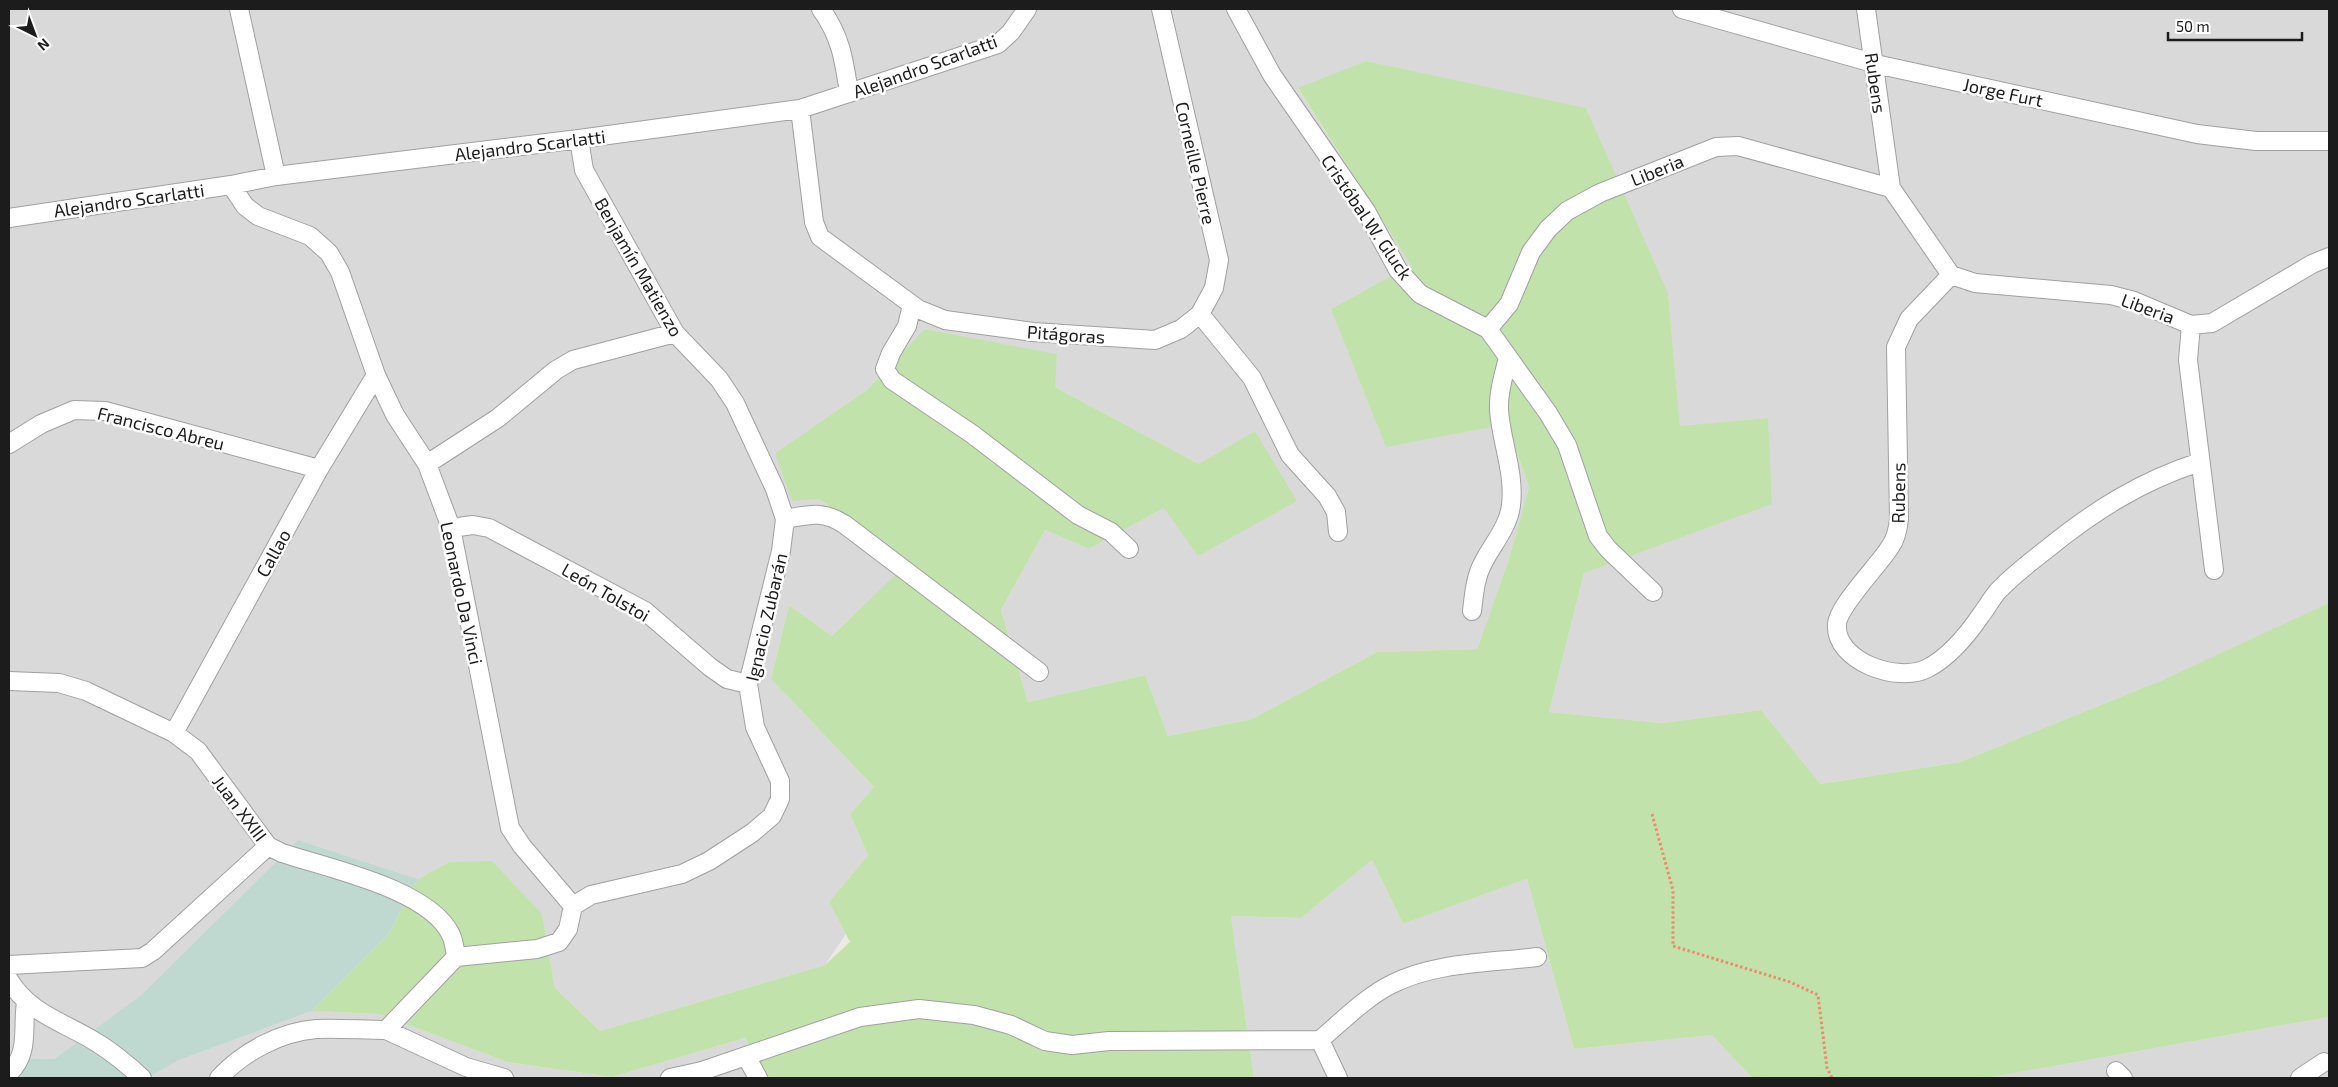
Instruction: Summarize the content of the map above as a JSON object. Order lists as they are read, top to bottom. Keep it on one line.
{"streets":{"street":["Alejandro Scarlatti","Rubens","Jorge Furt","Corneille Pierre","Liberia","Cristóbal W. Gluck","Benjamín Matienzo","Pitágoras","Francisco Abreu","Callao","León Tolstoi","Leonardo Da Vinci","Ignacio Zubarán","Juan XXIII"]},"crossings":[["Alejandro Scarlatti","Benjamín Matienzo"],["Alejandro Scarlatti","Pitágoras"],["Alejandro Scarlatti","Leonardo Da Vinci"],["Rubens","Jorge Furt"],["Rubens","Liberia"],["Corneille Pierre","Pitágoras"],["Liberia","Cristóbal W. Gluck"],["Benjamín Matienzo","Ignacio Zubarán"],["Francisco Abreu","Callao"],["Callao","Leonardo Da Vinci"],["Callao","Juan XXIII"],["León Tolstoi","Leonardo Da Vinci"],["León Tolstoi","Ignacio Zubarán"],["Leonardo Da Vinci","Ignacio Zubarán"]],"scale_bar":"50 m","north":"bottom right"}
